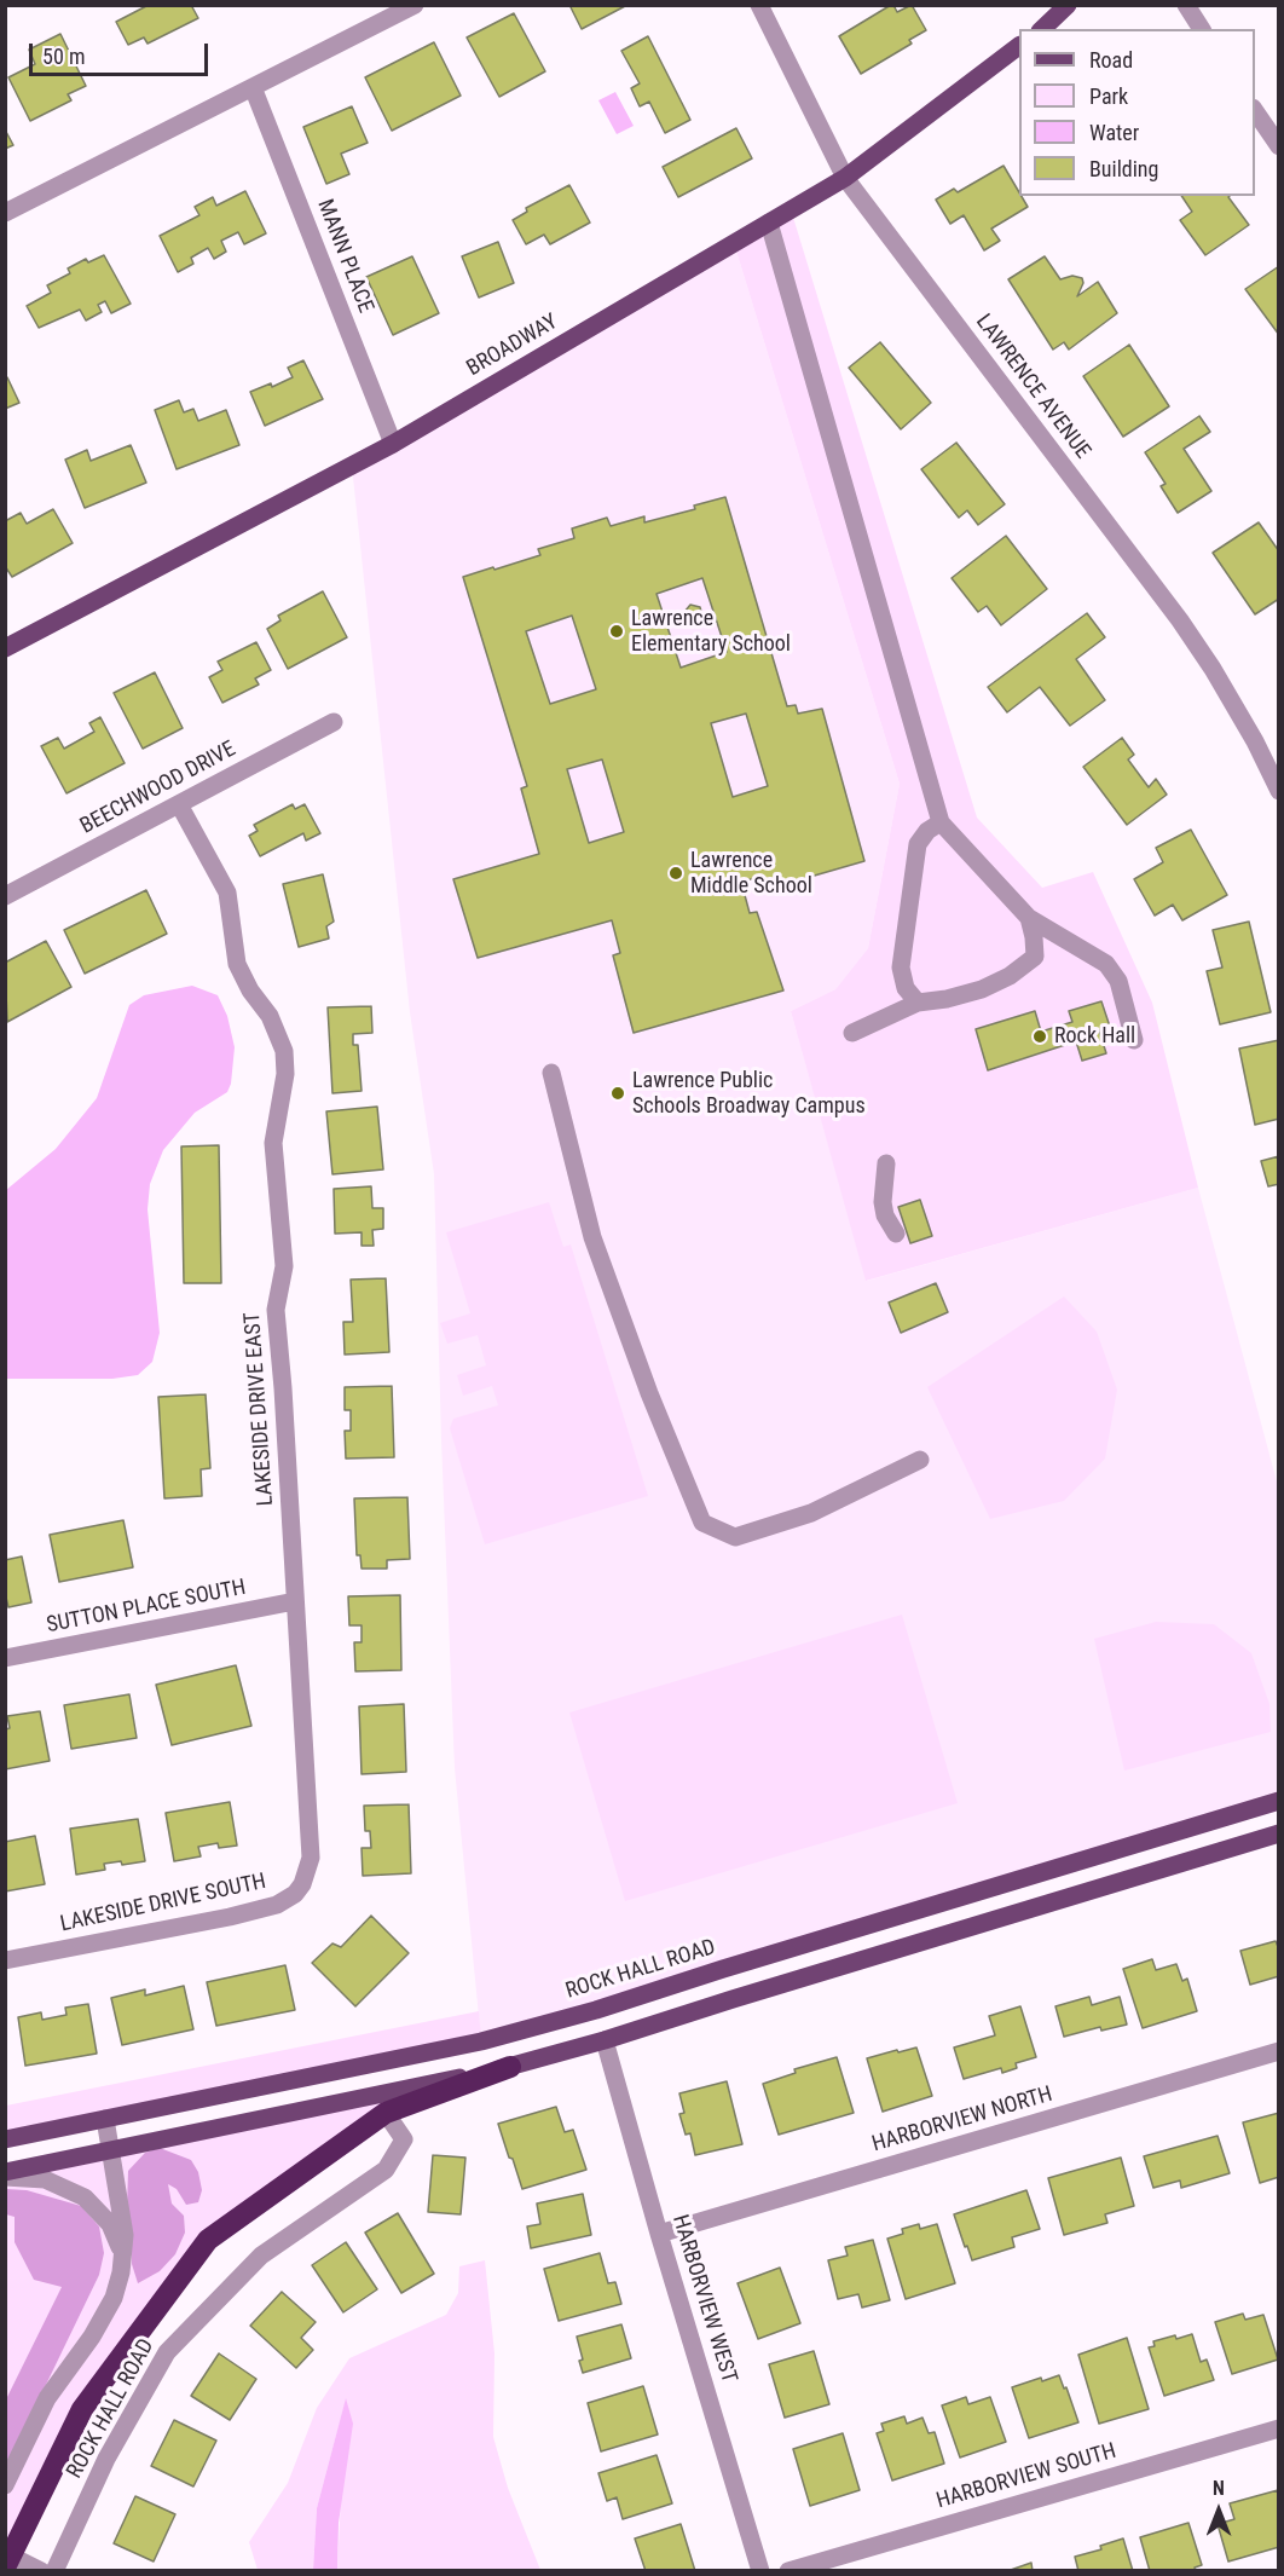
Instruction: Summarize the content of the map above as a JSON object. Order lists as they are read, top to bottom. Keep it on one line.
{"streets":{"main road":["BROADWAY","ROCK HALL ROAD"],"street":["MANN PLACE","LAWRENCE AVENUE","BEECHWOOD DRIVE","LAKESIDE DRIVE EAST","SUTTON PLACE SOUTH","LAKESIDE DRIVE SOUTH","HARBORVIEW NORTH","HARBORVIEW WEST","HARBORVIEW SOUTH"]},"crossings":[["MANN PLACE","BROADWAY"],["BROADWAY","LAWRENCE AVENUE"],["BEECHWOOD DRIVE","LAKESIDE DRIVE EAST"],["LAKESIDE DRIVE EAST","SUTTON PLACE SOUTH"],["LAKESIDE DRIVE EAST","LAKESIDE DRIVE SOUTH"],["SUTTON PLACE SOUTH","LAKESIDE DRIVE SOUTH"],["HARBORVIEW NORTH","HARBORVIEW WEST"]],"places":["Lawrence Elementary School","Lawrence Middle School","Rock Hall","Lawrence Public Schools Broadway Campus"],"legend":["Road","Park","Water","Building"],"scale_bar":"50 m","north":"top"}
